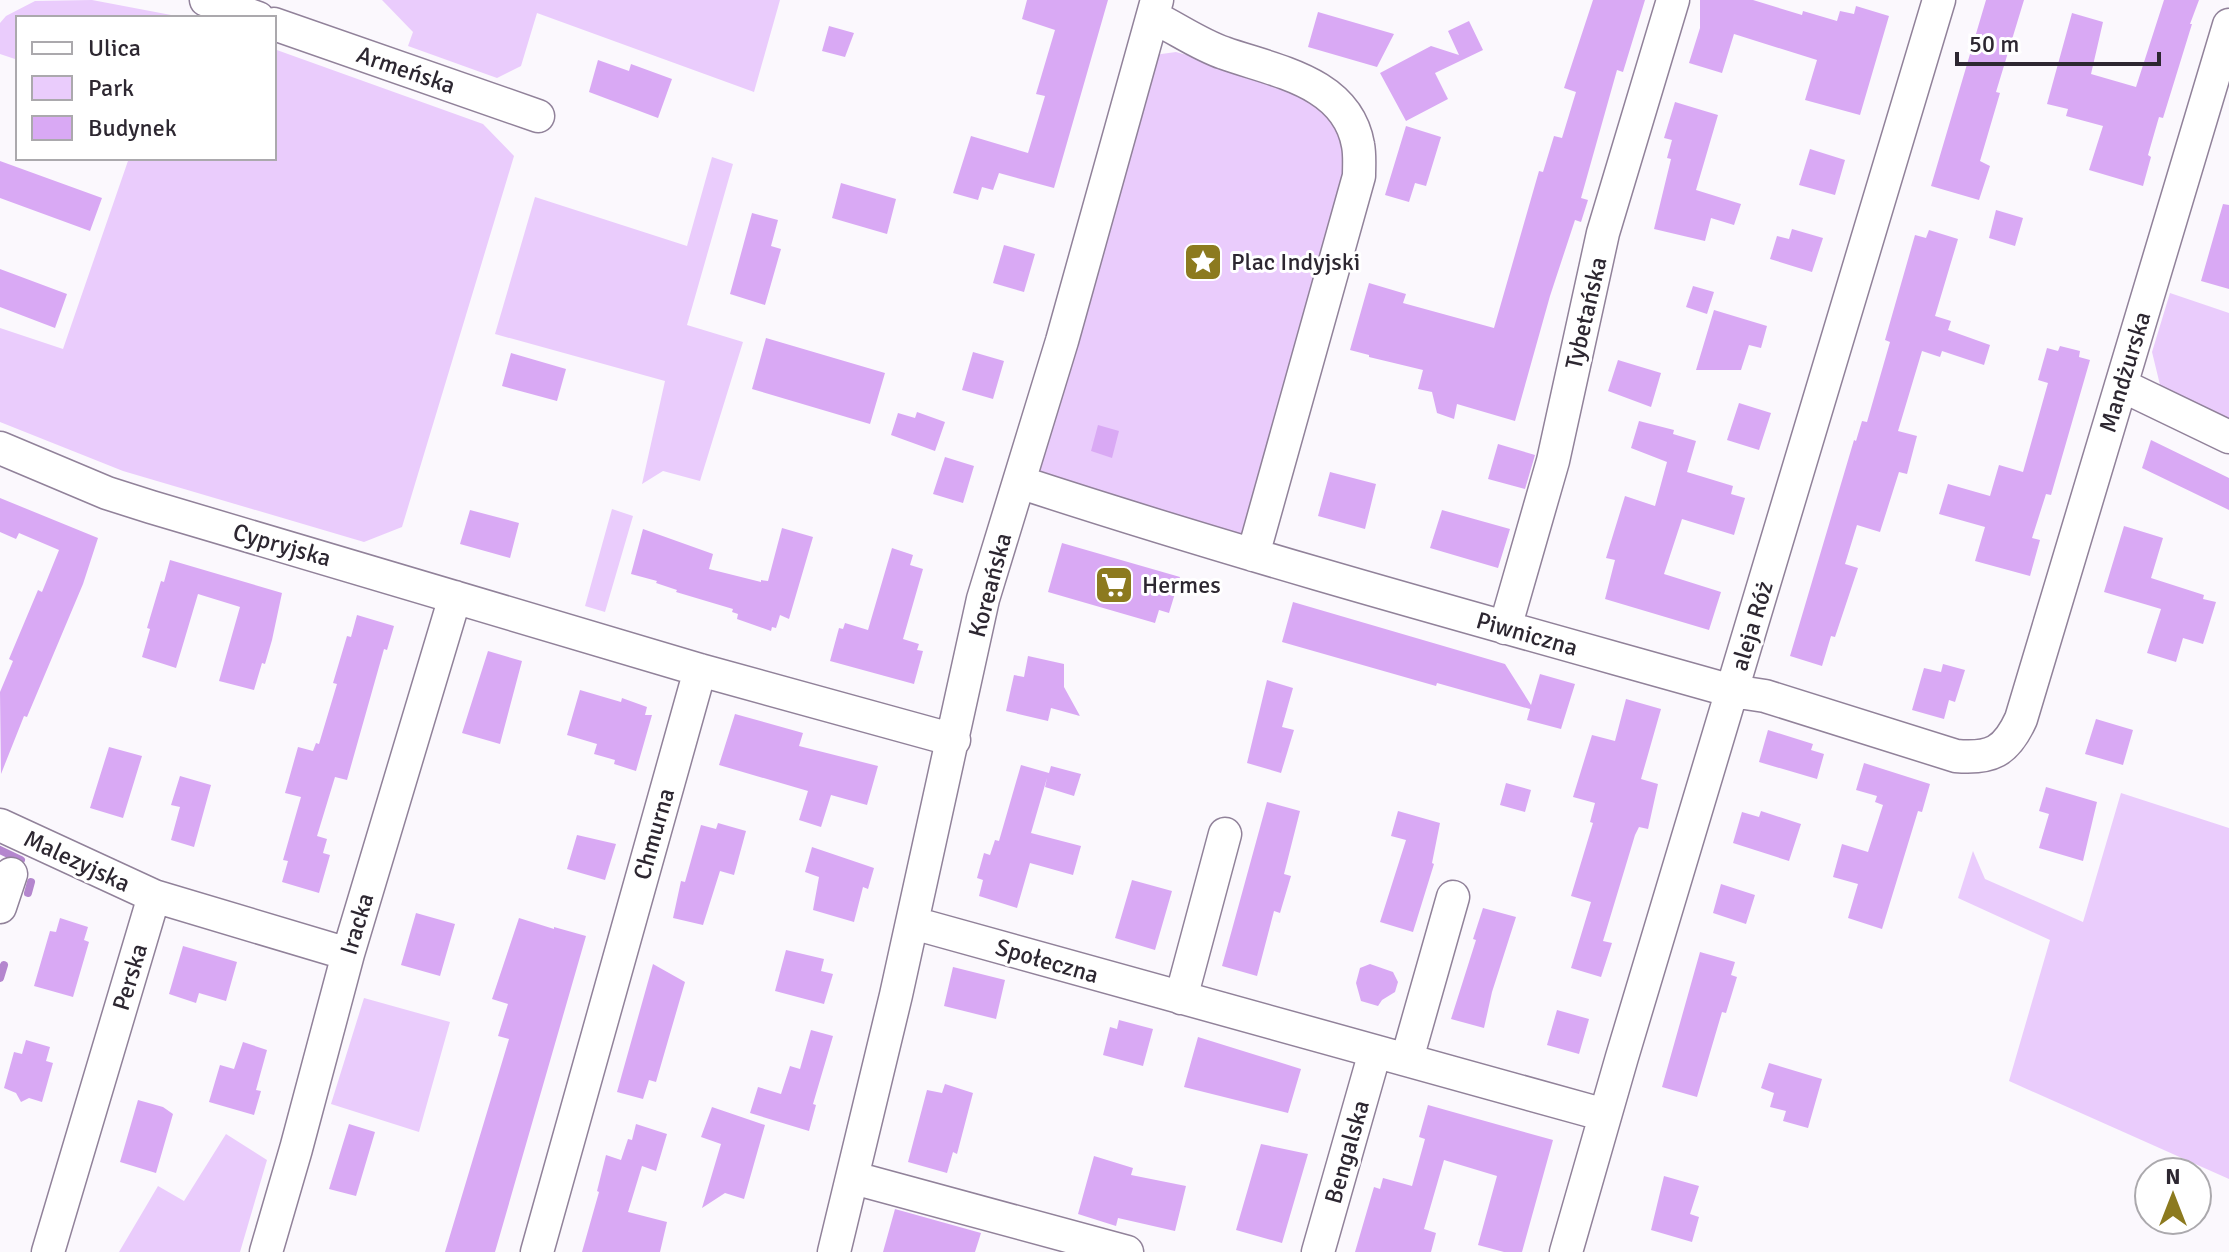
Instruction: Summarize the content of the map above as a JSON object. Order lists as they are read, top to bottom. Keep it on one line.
{"streets":{"street":["Armeńska","Tybetańska","Mandżurska","Cypryjska","Koreańska","aleja Róż","Piwniczna","Chmurna","Malezyjska","Iracka","Społeczna","Perska","Bengalska"]},"crossings":[["Tybetańska","Piwniczna"],["Mandżurska","Piwniczna"],["Cypryjska","Chmurna"],["Cypryjska","Iracka"],["Koreańska","Piwniczna"],["Koreańska","Społeczna"],["aleja Róż","Piwniczna"],["aleja Róż","Społeczna"],["Malezyjska","Perska"],["Społeczna","Bengalska"]],"places":{"place":["Plac Indyjski"],"supermarket":["Hermes"]},"legend":["Ulica","Park","Budynek"],"scale_bar":"50 m","north":"top"}
